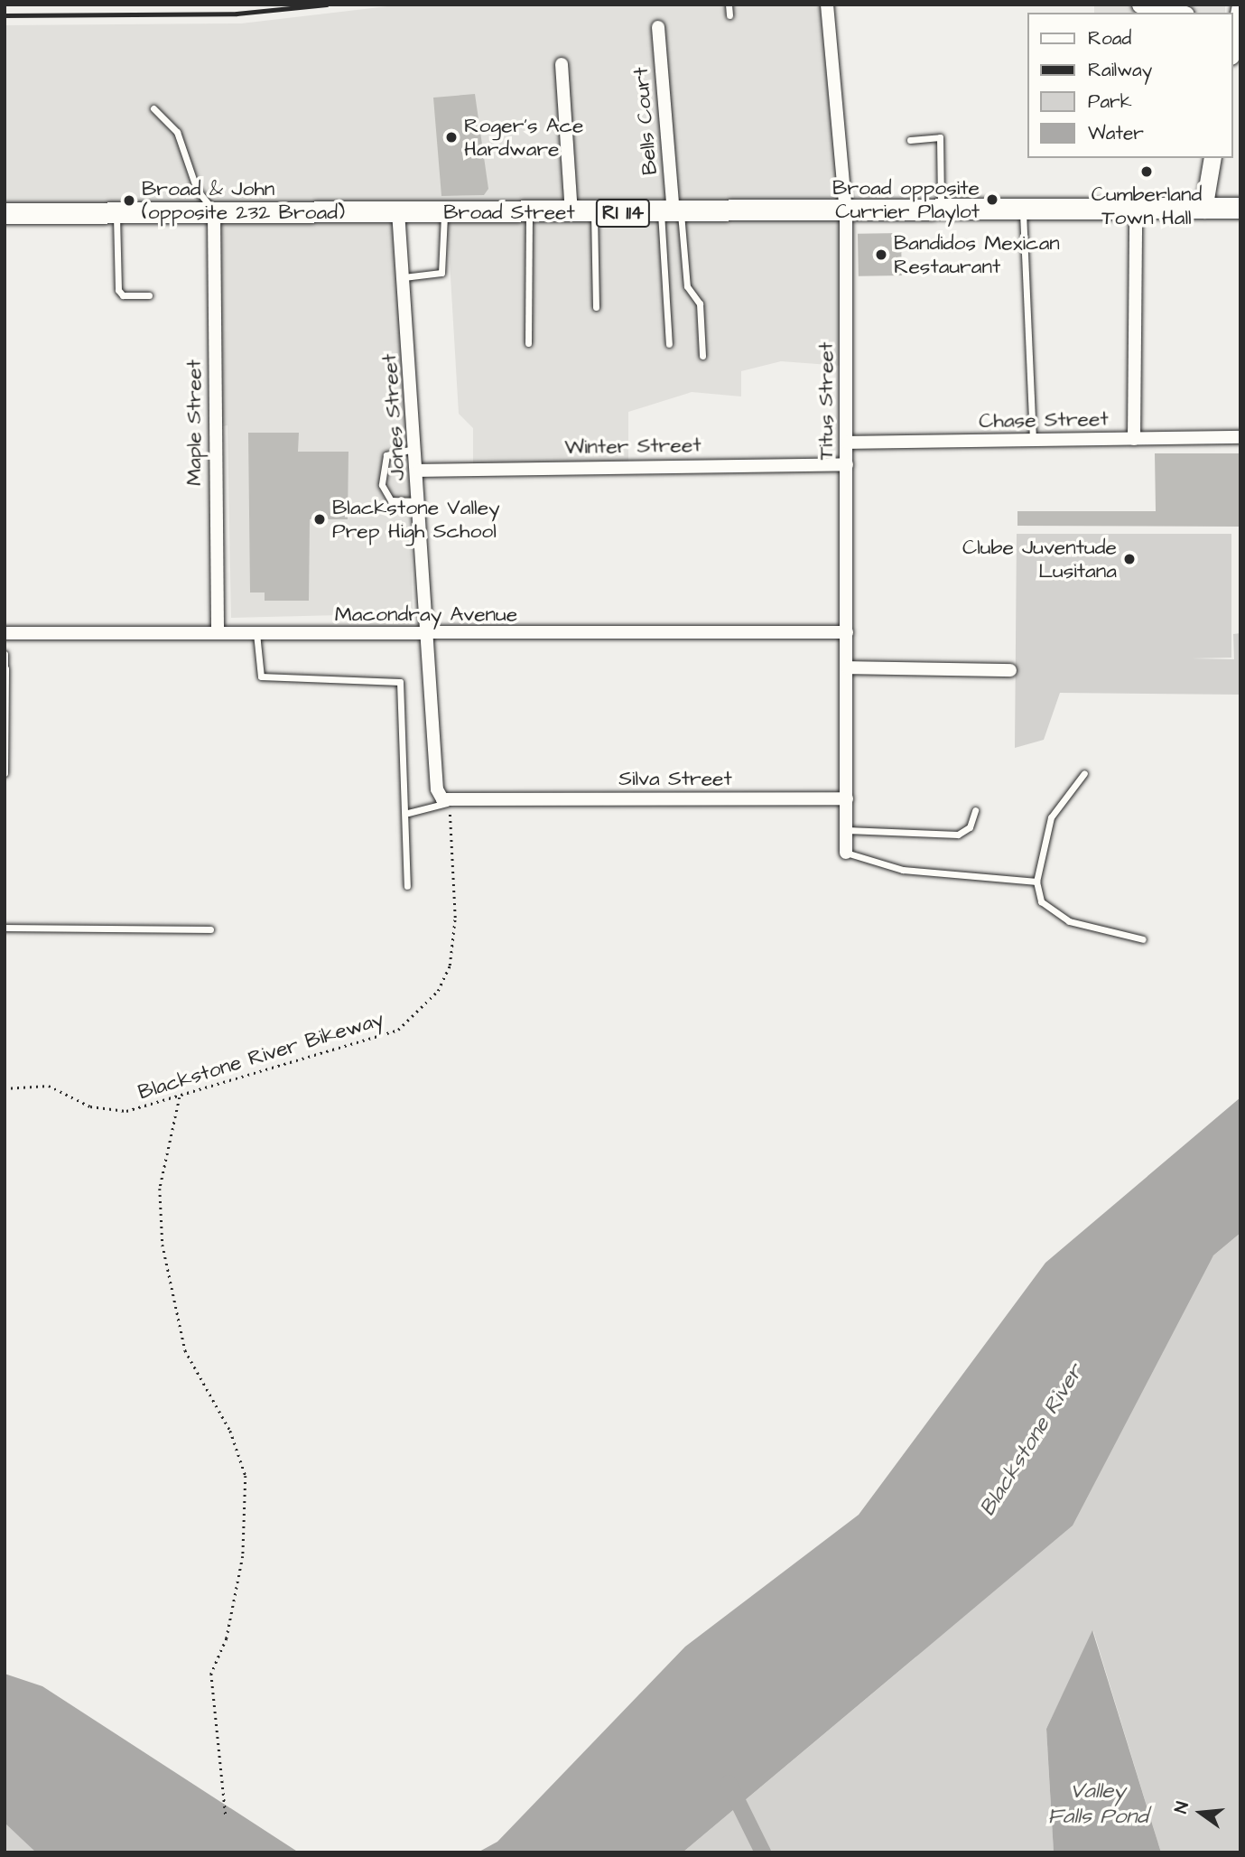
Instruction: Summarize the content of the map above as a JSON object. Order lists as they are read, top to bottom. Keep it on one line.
{"streets":{"main road":["Broad Street","RI 114"],"street":["Bells Court","Titus Street","Jones Street","Chase Street","Maple Street","Winter Street","Macondray Avenue","Silva Street"],"path":["Blackstone River Bikeway"]},"crossings":[["Bells Court","Broad Street"],["Broad Street","Titus Street"],["Broad Street","Jones Street"],["Broad Street","Maple Street"],["Titus Street","Chase Street"],["Titus Street","Winter Street"],["Titus Street","Macondray Avenue"],["Titus Street","Silva Street"],["Jones Street","Winter Street"],["Jones Street","Macondray Avenue"],["Jones Street","Silva Street"],["Jones Street","Blackstone River Bikeway"],["Maple Street","Macondray Avenue"],["Silva Street","Blackstone River Bikeway"]],"water":["Blackstone River","Valley Falls Pond"],"places":["Roger's Ace Hardware","Cumberland Town Hall","Broad opposite Currier Playlot","Broad & John (opposite 232 Broad)","Bandidos Mexican Restaurant","Blackstone Valley Prep High School","Clube Juventude Lusitana"],"legend":["Road","Railway","Park","Water"],"north":"left"}
